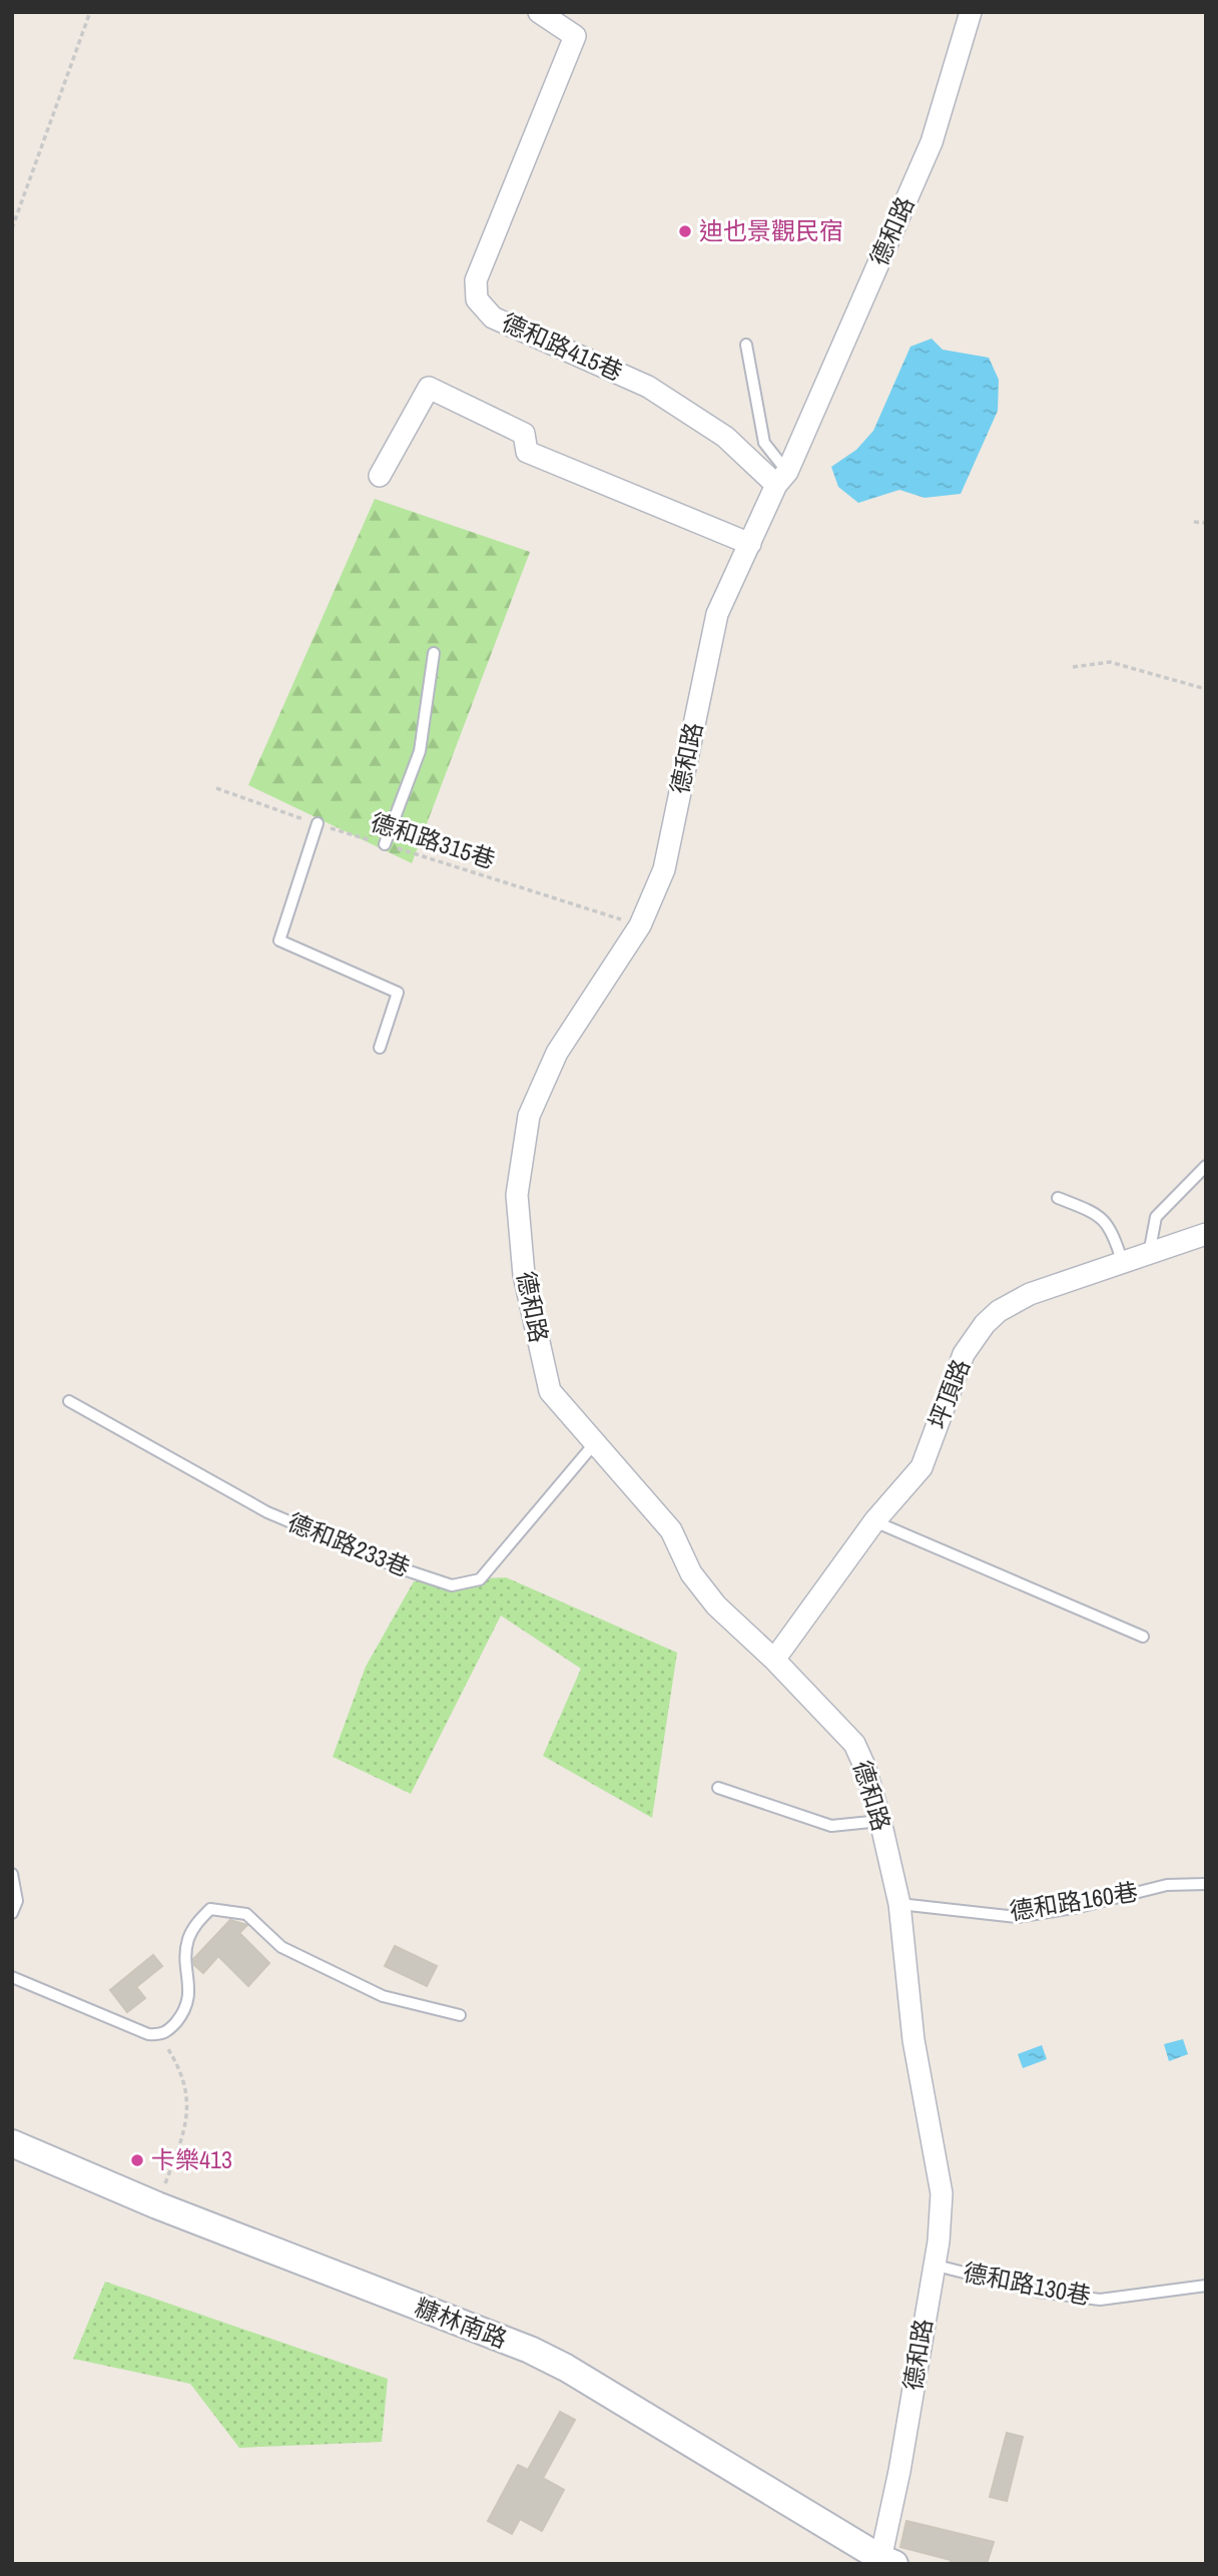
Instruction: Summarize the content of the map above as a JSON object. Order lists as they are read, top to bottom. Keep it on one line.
{"streets":{"street":["德和路","德和路415巷","坪頂路","糠林南路"],"lane":["德和路233巷","德和路160巷","德和路130巷"],"path":["德和路315巷"]},"crossings":[["德和路","德和路415巷"],["德和路","德和路315巷"],["德和路","坪頂路"],["德和路","德和路233巷"],["德和路","德和路160巷"],["德和路","德和路130巷"],["德和路","糠林南路"]],"places":["迪也景觀民宿","卡樂413"]}
